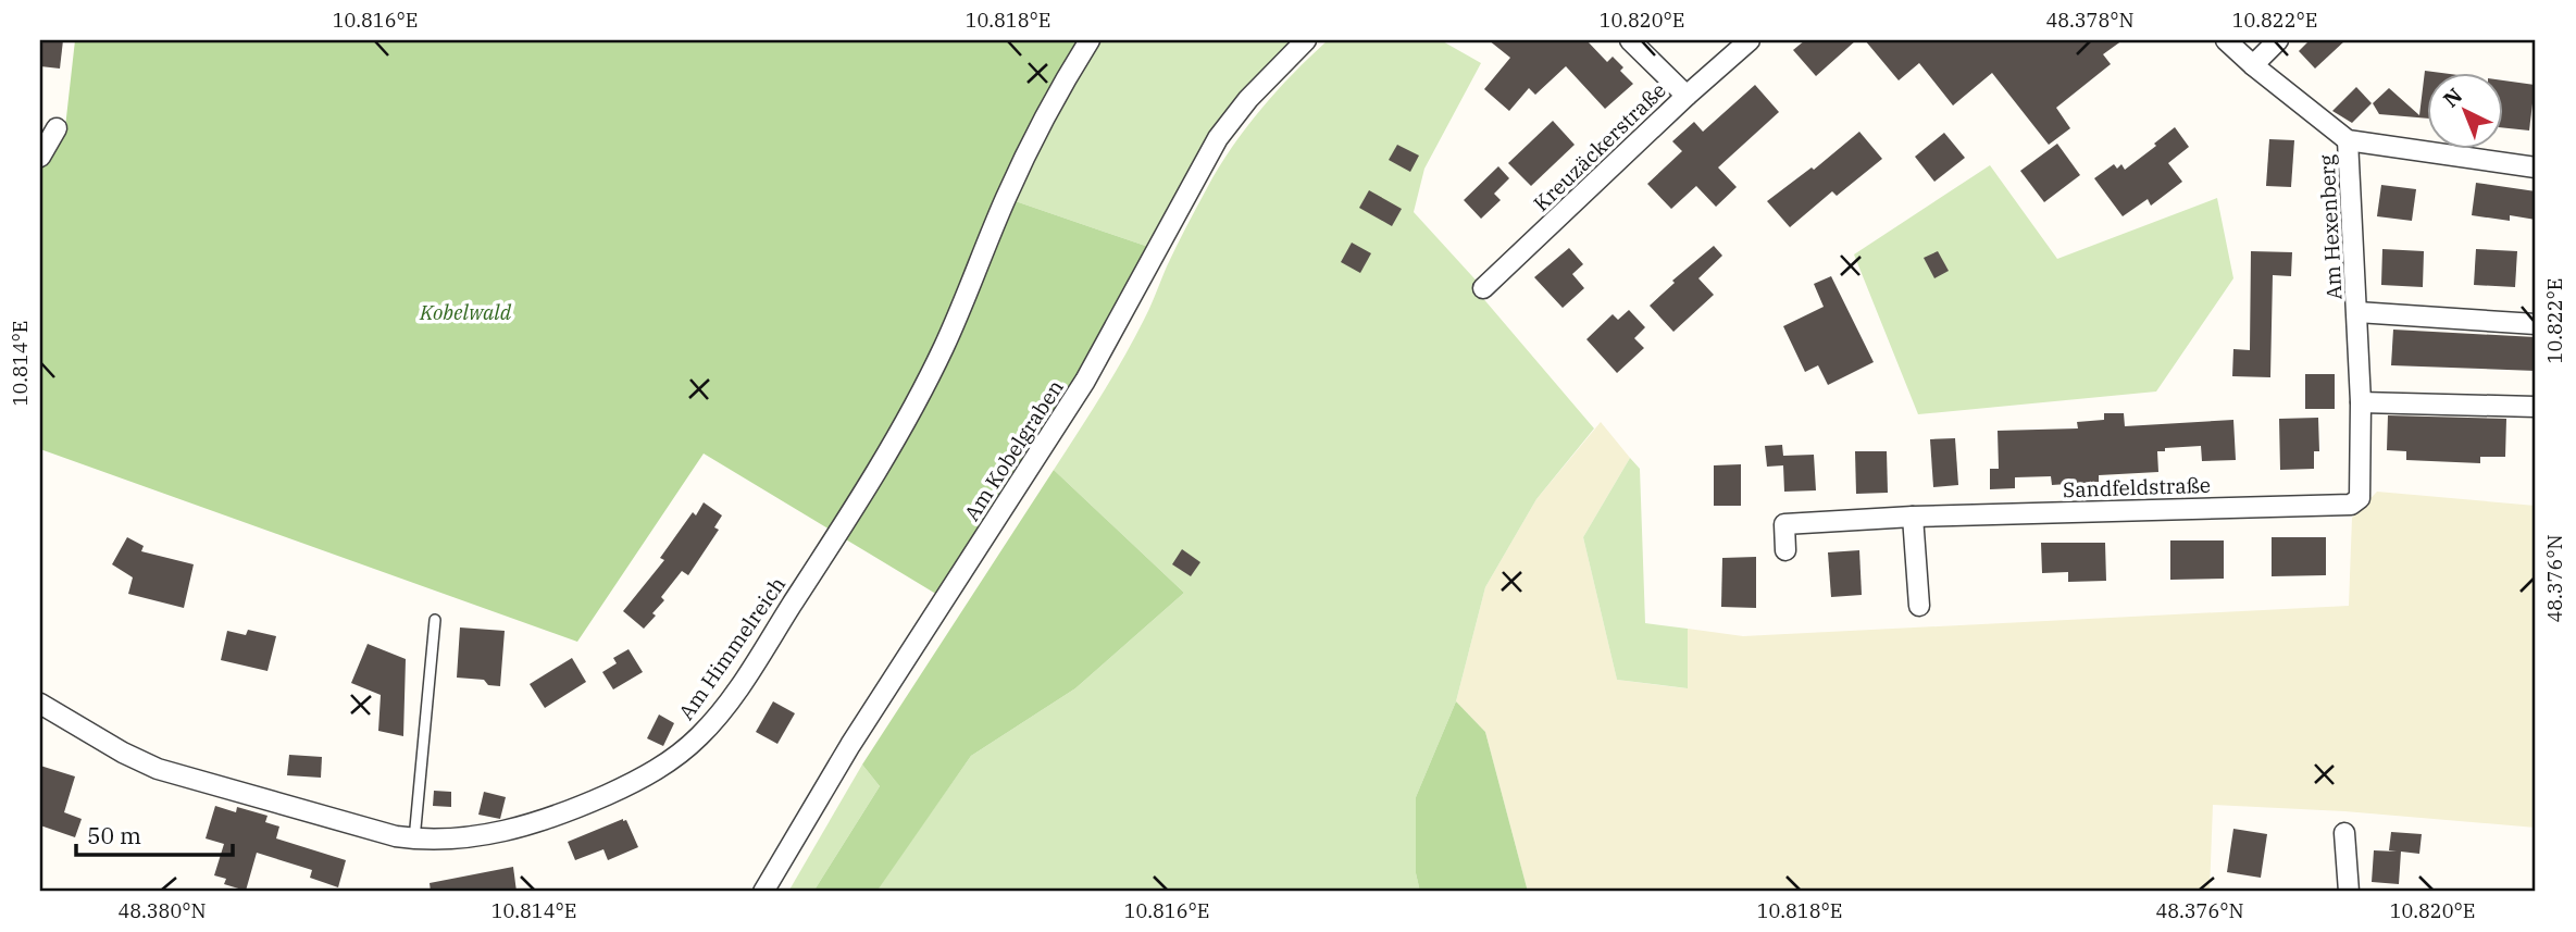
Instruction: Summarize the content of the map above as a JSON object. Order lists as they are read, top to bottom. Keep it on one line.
{"streets":{"street":["Kreuzäckerstraße","Am Hexenberg","Am Kobelgraben","Sandfeldstraße","Am Himmelreich"]},"crossings":[["Am Hexenberg","Sandfeldstraße"]],"parks":["Kobelwald"],"scale_bar":"50 m","north":"top left","coordinates":["10.816°E","10.818°E","10.820°E","48.378°N","10.822°E","10.814°E","48.376°N","48.380°N"]}
